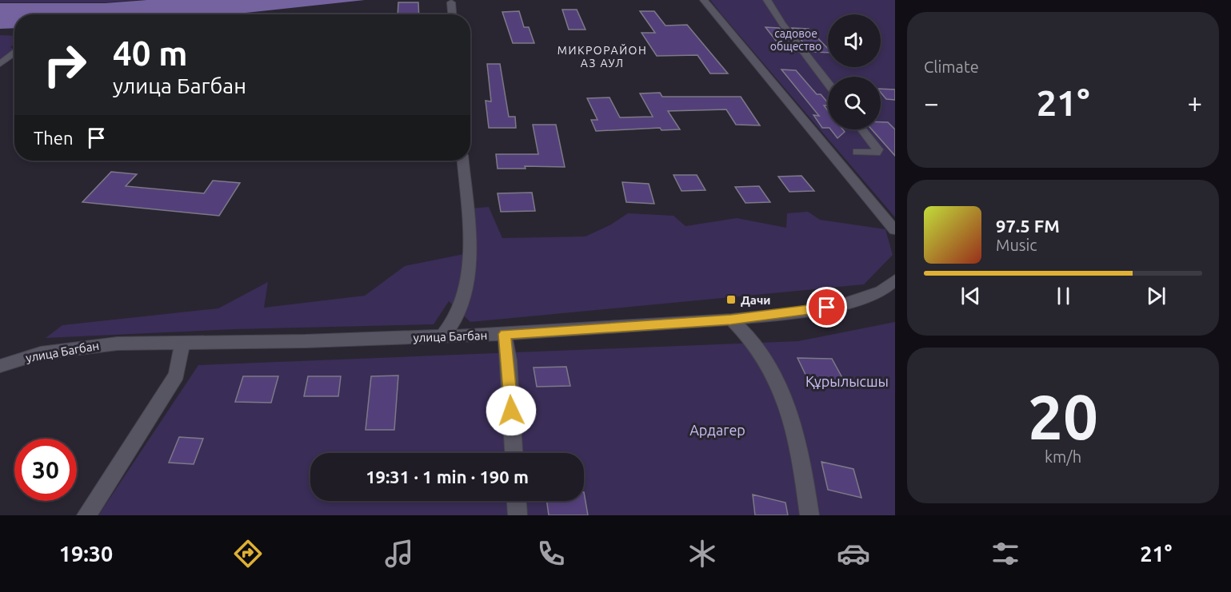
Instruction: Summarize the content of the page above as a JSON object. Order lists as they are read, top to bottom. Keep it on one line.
{"streets":{"street":["улица Багбан"]},"districts":["МИКРОРАЙОН АЗ АУЛ"],"parks":["садовое общество","Құрылысшы","Ардагер"],"places":{"transit":["Дачи"]},"page":{"tile":["Climate",["20","km/h"]],"turn":["40 m","улица Багбан"],"heat":["−","21°","+"],"then":"Then","song":["97.5 FM","Music"],"limit":"30","trip":"19:31 · 1 min · 190 m","tabs":["19:30","21°"]}}
